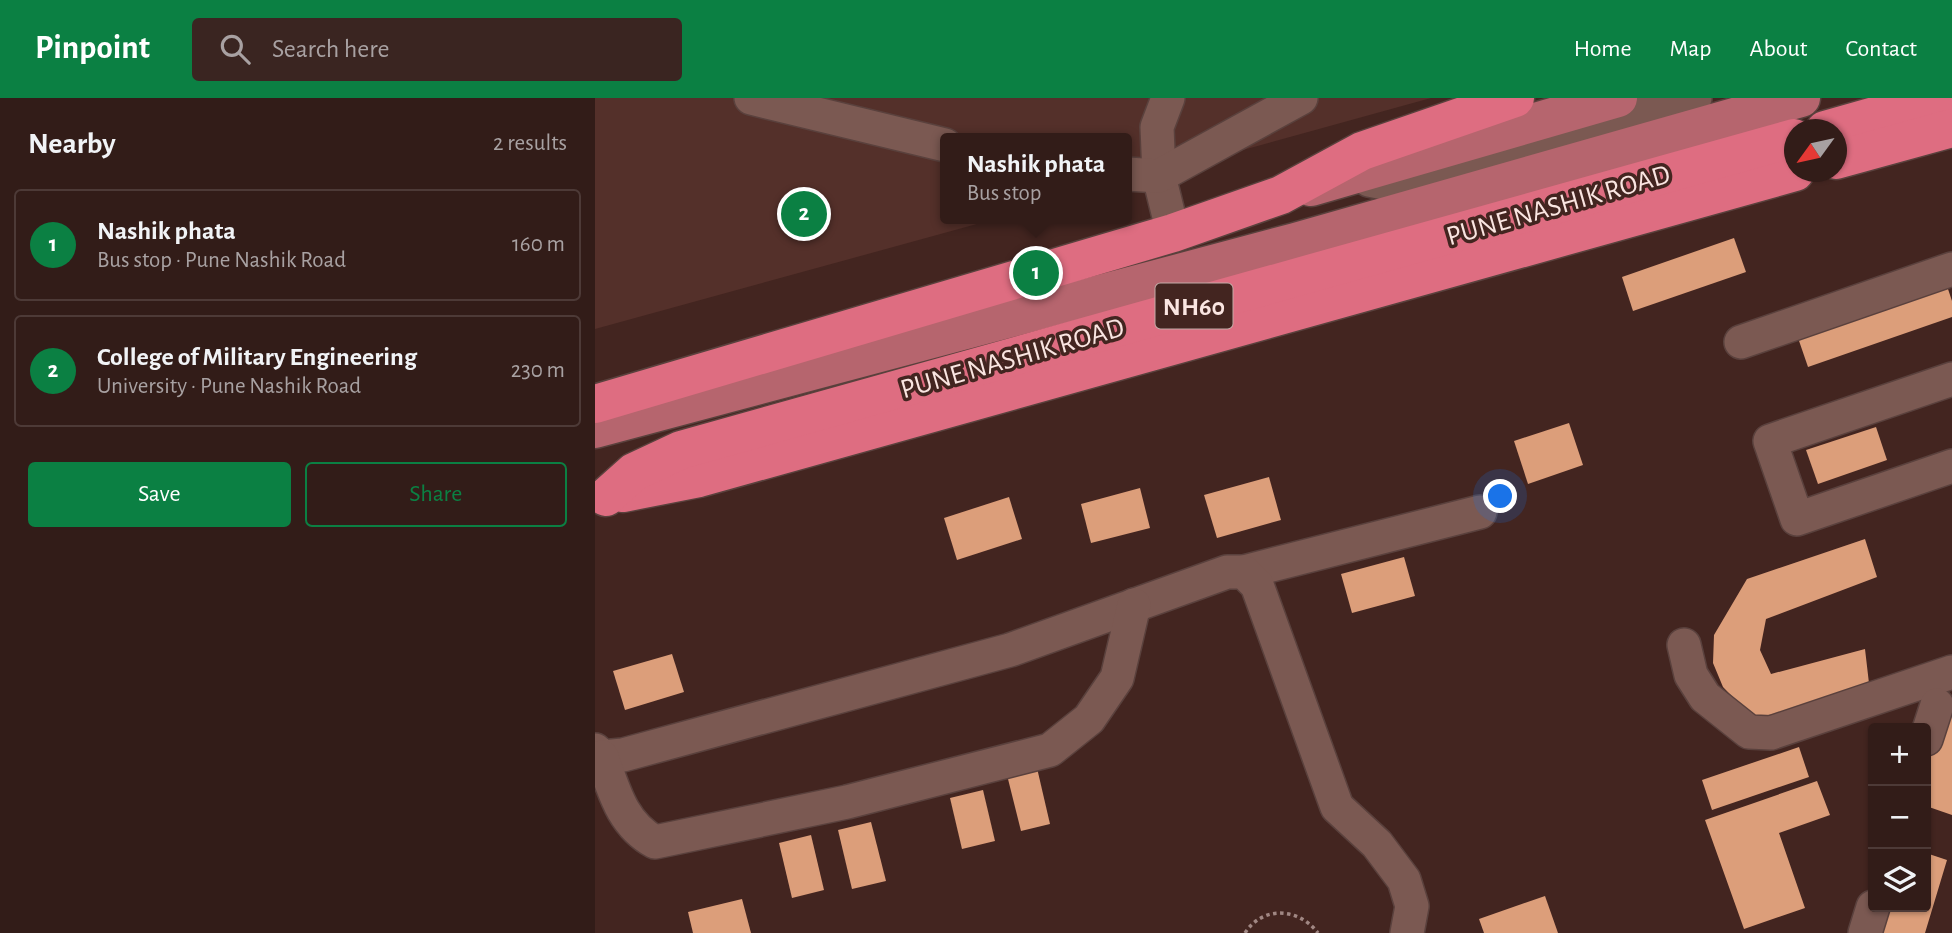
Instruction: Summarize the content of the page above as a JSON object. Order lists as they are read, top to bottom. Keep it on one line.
{"streets":{"highway":["PUNE NASHIK ROAD","NH60"]},"north":"bottom left","page":{"header":"Pinpoint","search":"Search here","nav":["Home","Map","About","Contact"],"heading":["Nearby","2 results"],"popup":["Nashik phata","Bus stop"],"pins":["2","1"],"list":[{"mark":"1","name":"Nashik phata","note":"Bus stop · Pune Nashik Road","value":"160 m"},{"mark":"2","name":"College of Military Engineering","note":"University · Pune Nashik Road","value":"230 m"}],"buttons":["Save","Share"],"map_buttons":["+","−"]}}
